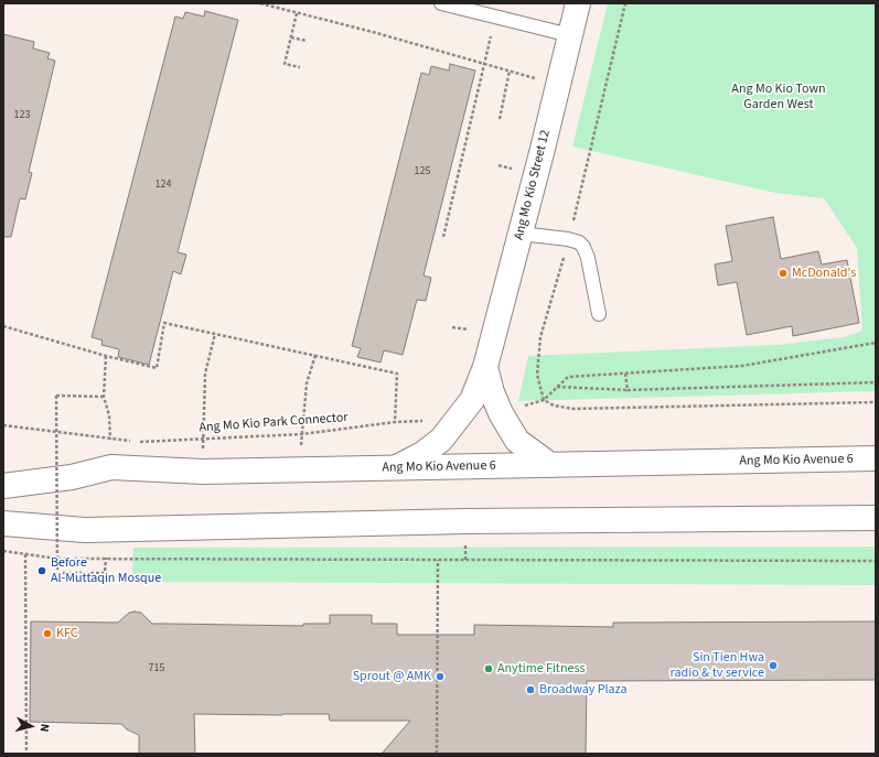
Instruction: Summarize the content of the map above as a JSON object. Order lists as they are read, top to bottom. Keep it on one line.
{"streets":{"main road":["Ang Mo Kio Street 12","Ang Mo Kio Avenue 6"],"path":["Ang Mo Kio Park Connector"]},"crossings":[["Ang Mo Kio Street 12","Ang Mo Kio Park Connector"],["Ang Mo Kio Street 12","Ang Mo Kio Avenue 6"]],"parks":["Ang Mo Kio Town Garden West"],"places":["McDonald's","Before Al-Muttaqin Mosque","KFC","Sin Tien Hwa radio & tv service","Anytime Fitness","Sprout @ AMK","Broadway Plaza"],"house_numbers":["123","125","124","715"],"north":"right"}
